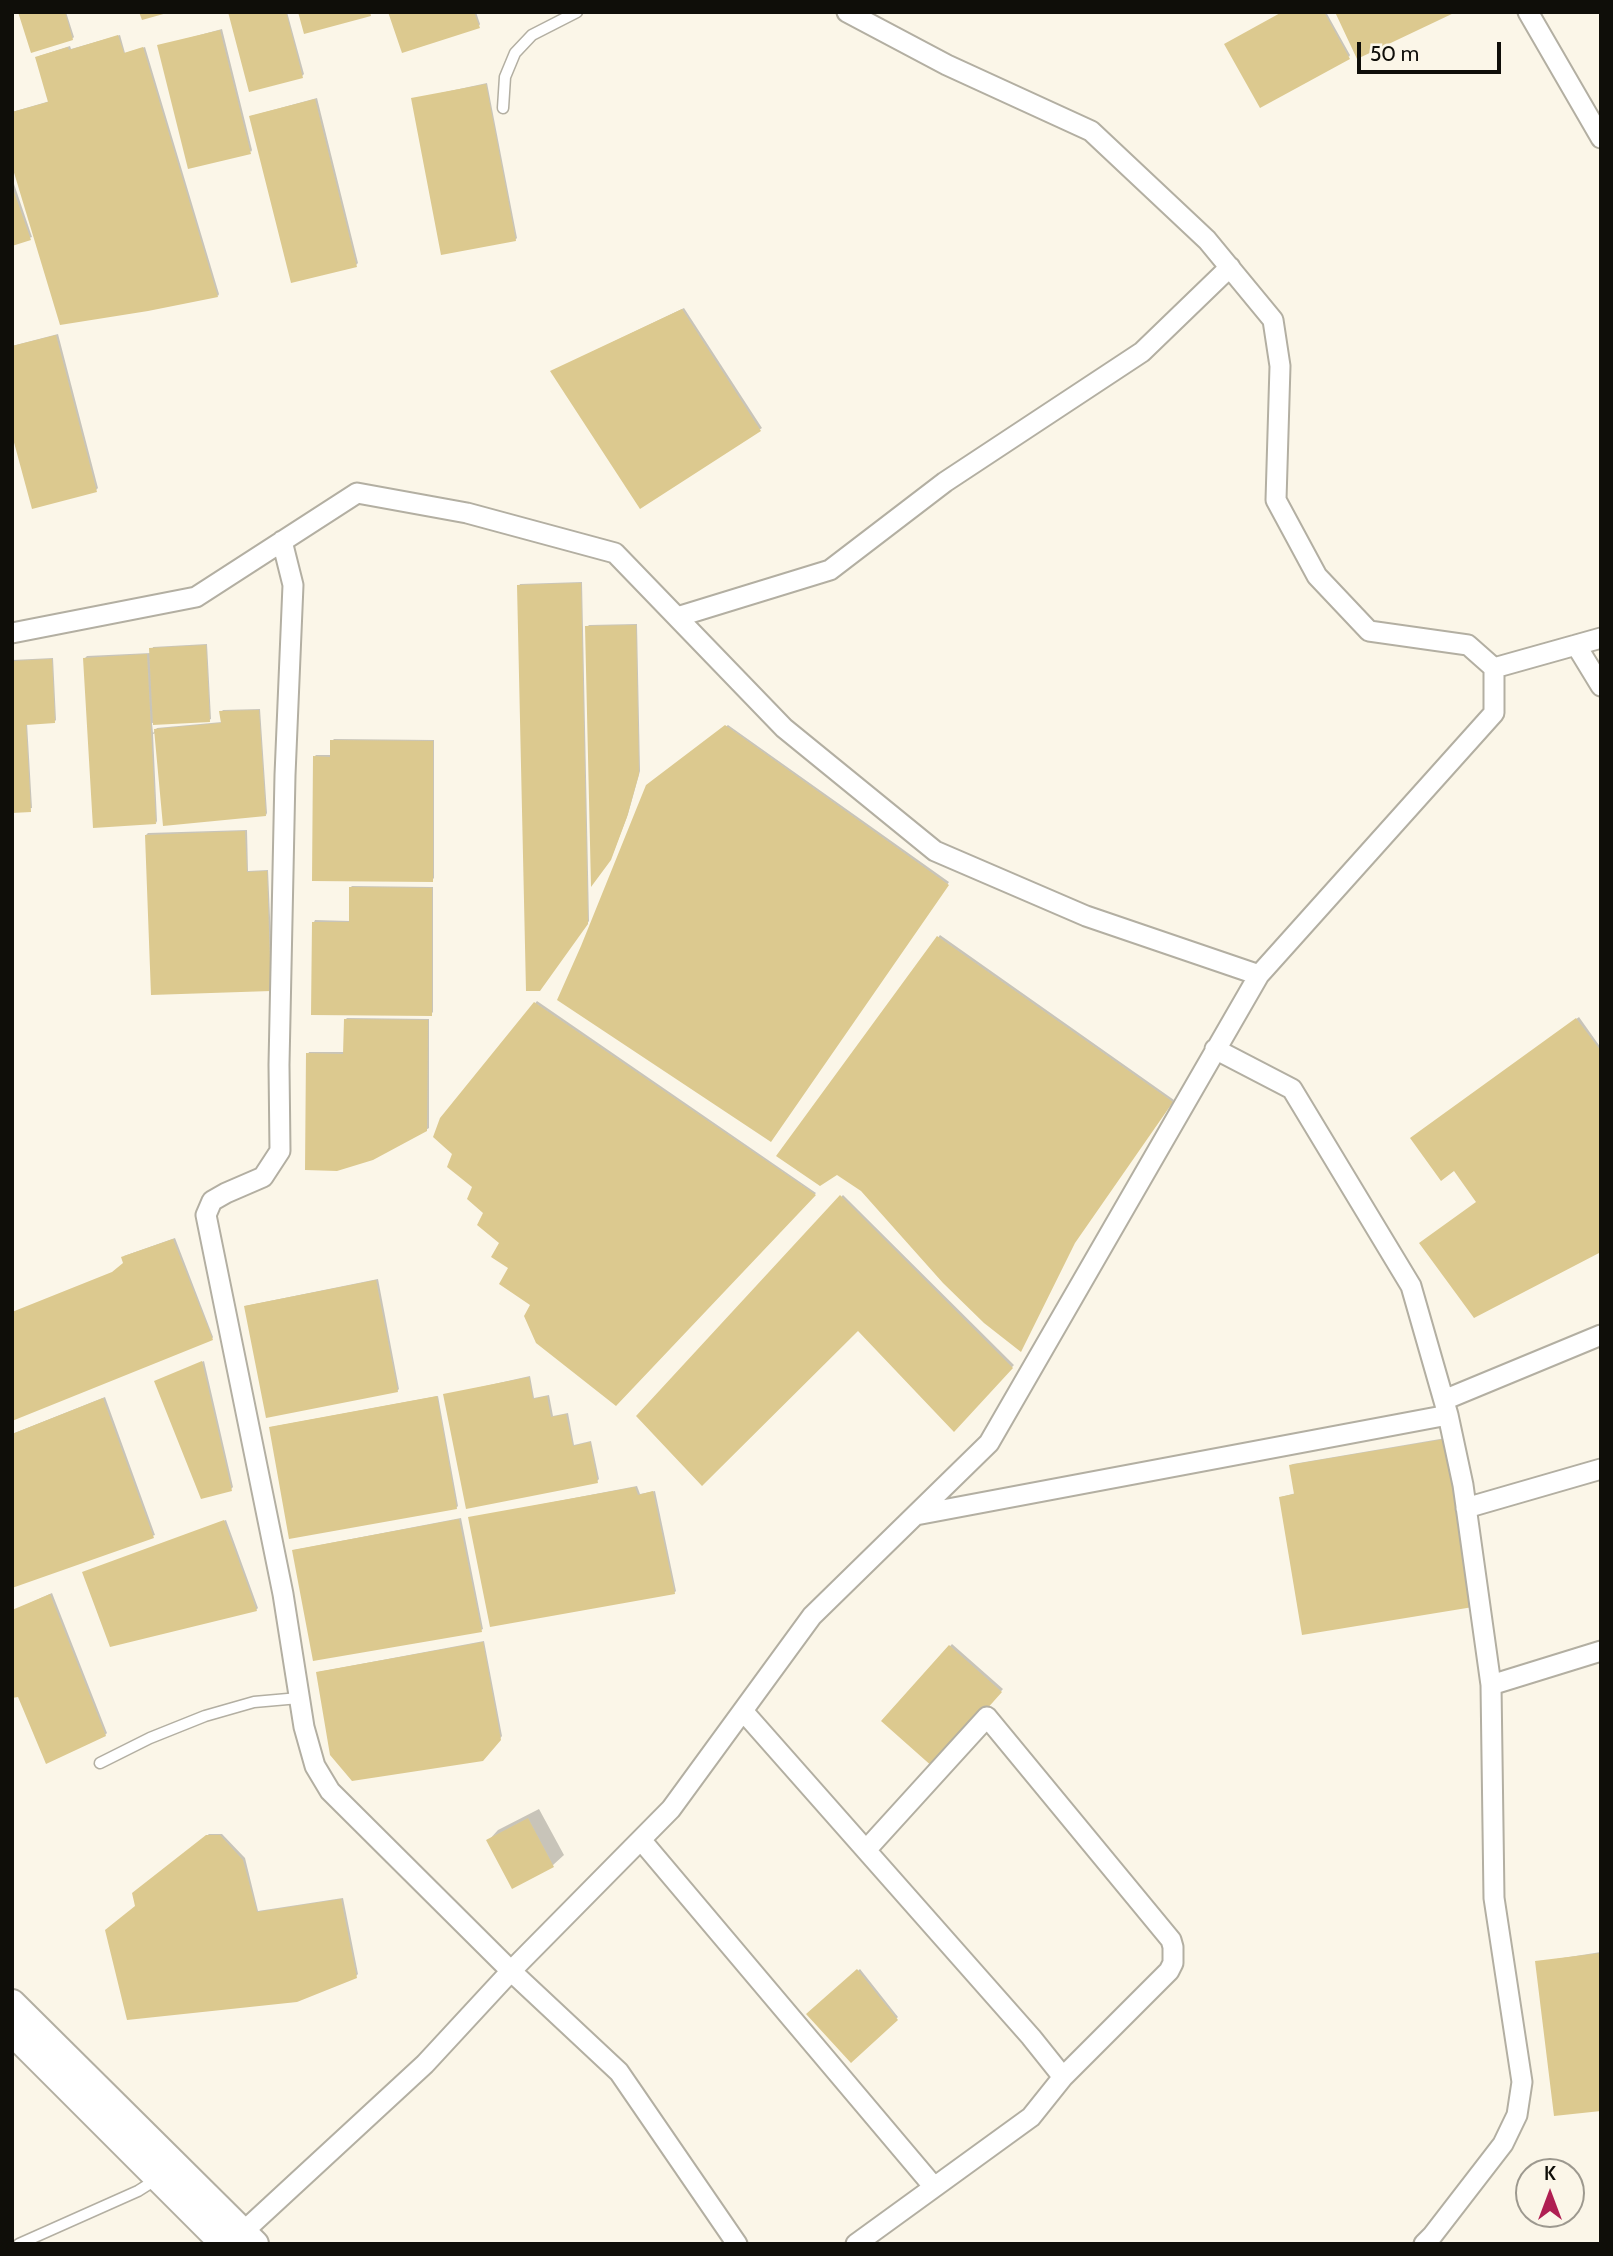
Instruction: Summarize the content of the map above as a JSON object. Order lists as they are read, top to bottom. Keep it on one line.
{"scale_bar":"50 m","north":"top"}
